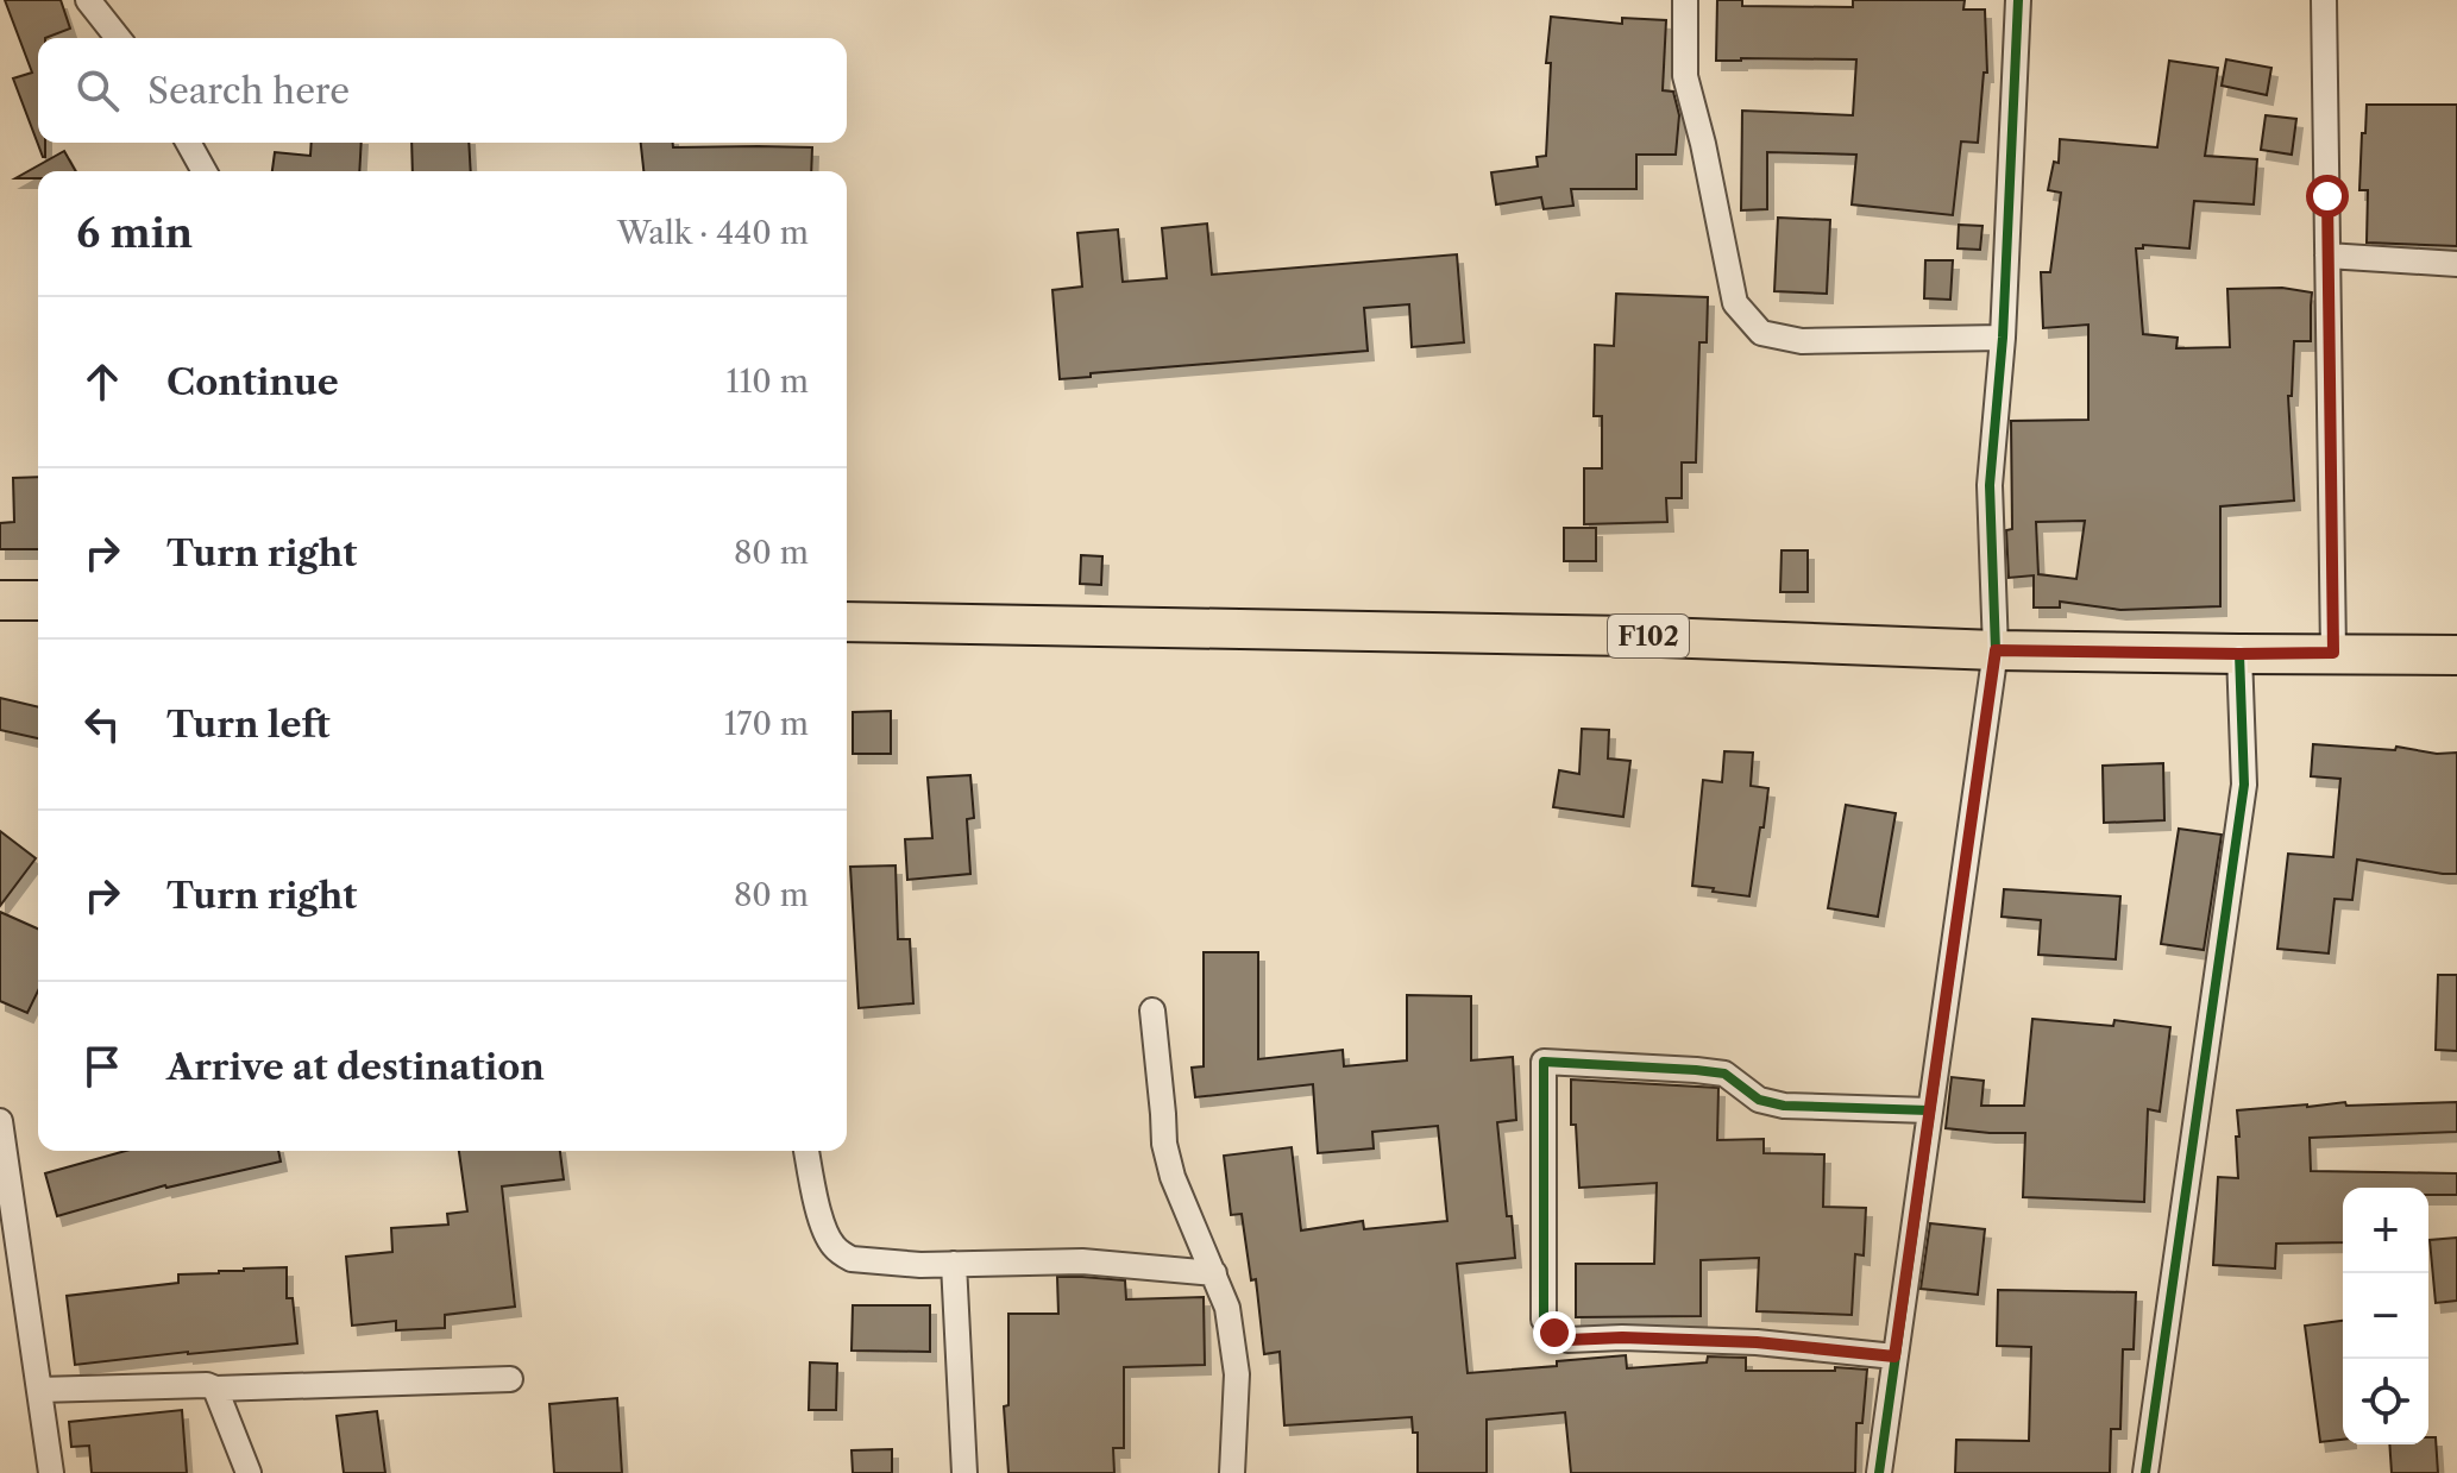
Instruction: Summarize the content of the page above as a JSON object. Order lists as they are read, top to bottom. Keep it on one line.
{"streets":{"main road":["F102"]},"page":{"search":"Search here","heading":["6 min","Walk · 440 m"],"list":[["Continue","110 m"],["Turn right","80 m"],["Turn left","170 m"],["Turn right","80 m"],"Arrive at destination"],"map_buttons":["+","−"]}}
